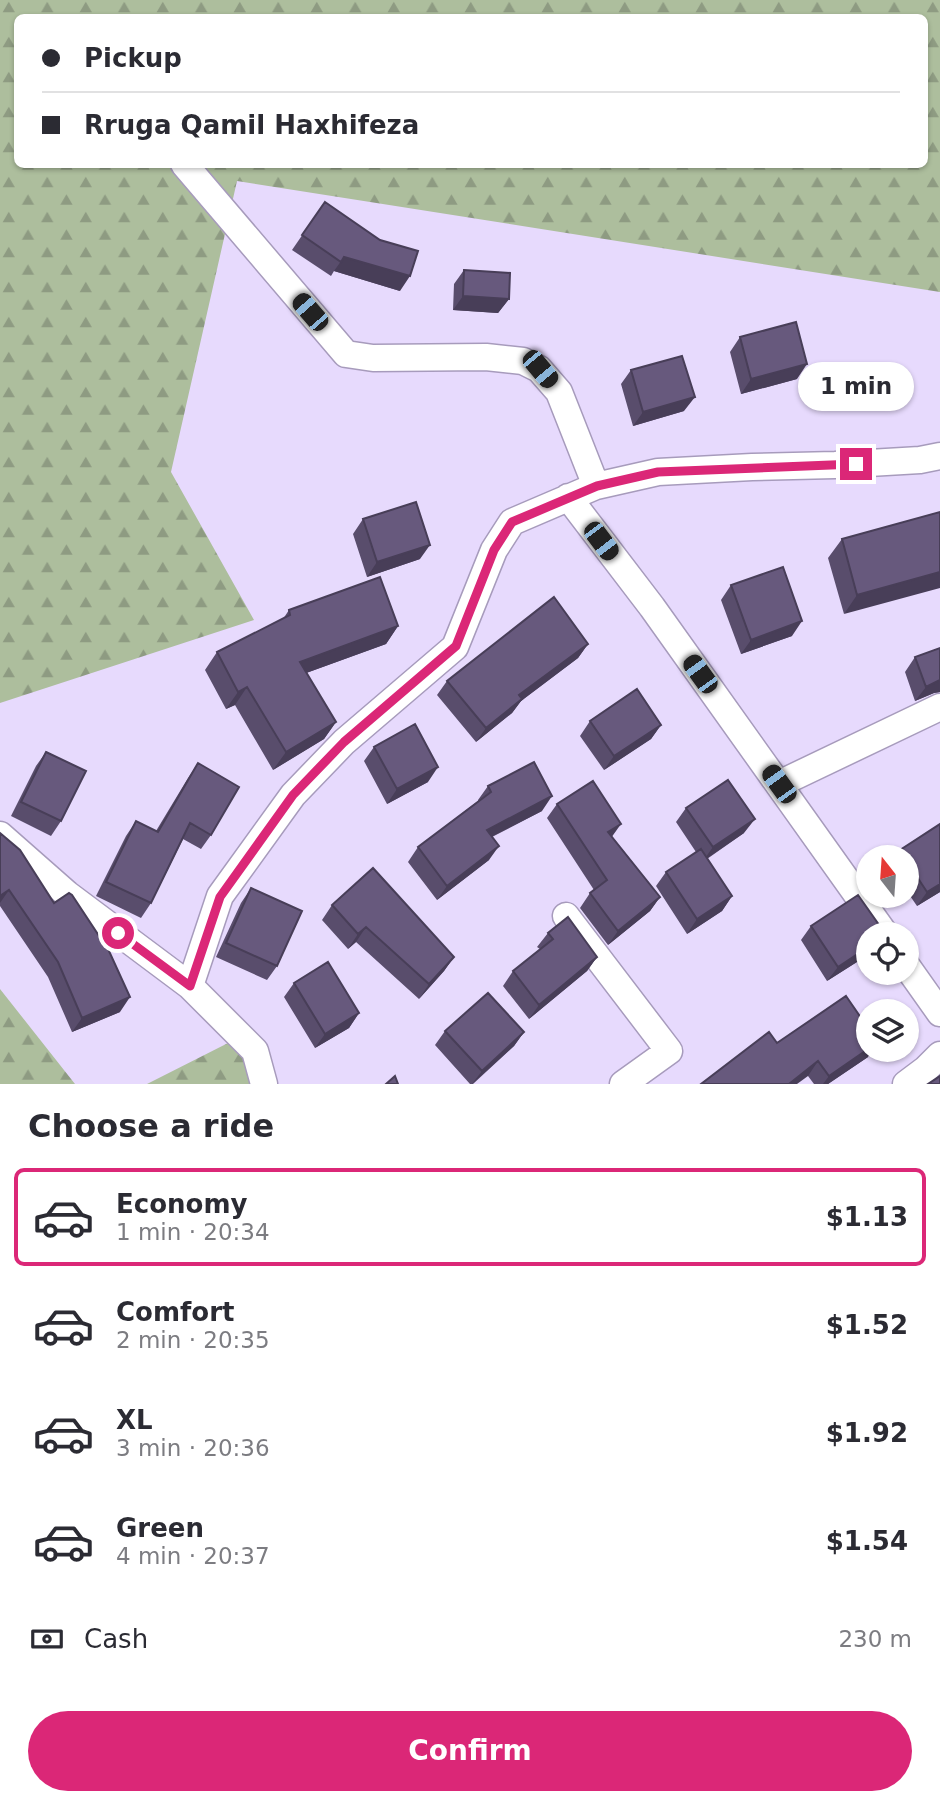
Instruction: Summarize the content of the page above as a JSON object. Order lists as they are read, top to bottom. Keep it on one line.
{"north":"top","page":{"banner":["Pickup","Rruga Qamil Haxhifeza"],"bubble":"1 min","heading":"Choose a ride","list":[{"name":"Economy","note":"1 min · 20:34","value":"$1.13"},{"name":"Comfort","note":"2 min · 20:35","value":"$1.52"},{"name":"XL","note":"3 min · 20:36","value":"$1.92"},{"name":"Green","note":"4 min · 20:37","value":"$1.54"}],"pay":["Cash","230 m"],"buttons":"Confirm"}}
